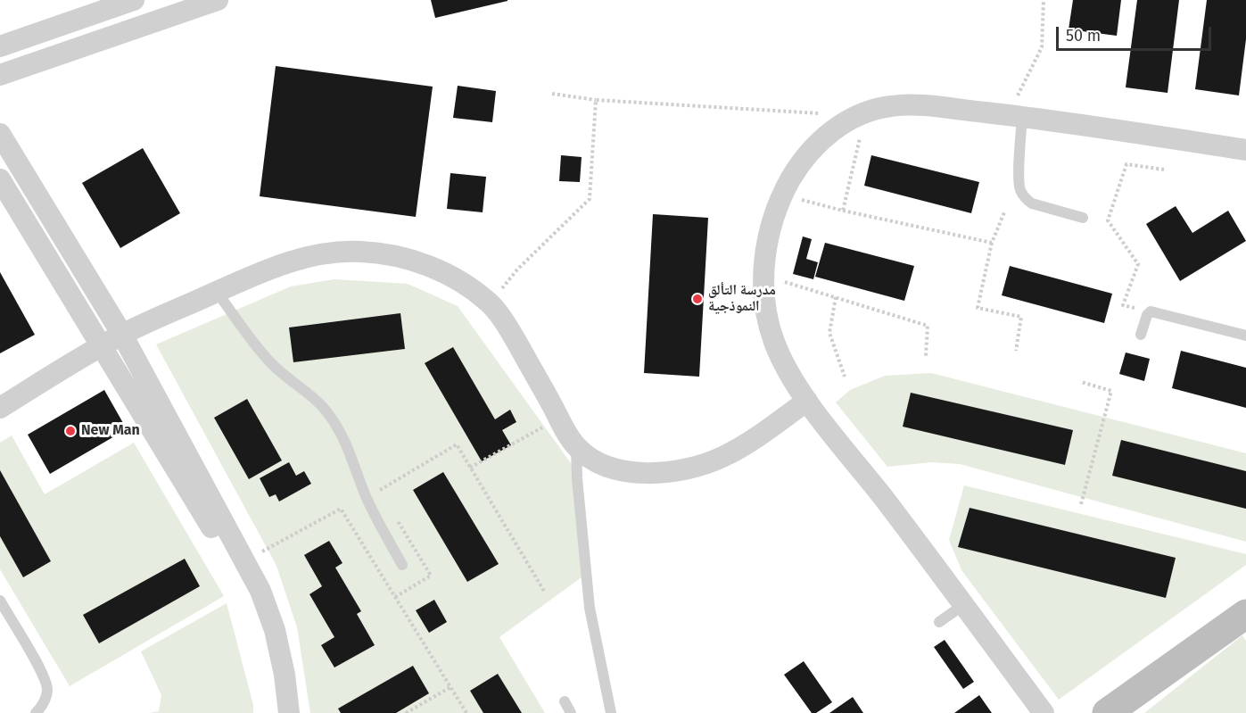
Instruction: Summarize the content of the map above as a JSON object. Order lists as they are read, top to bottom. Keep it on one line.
{"places":["مدرسة التألق النموذجية","New Man"],"scale_bar":"50 m"}
